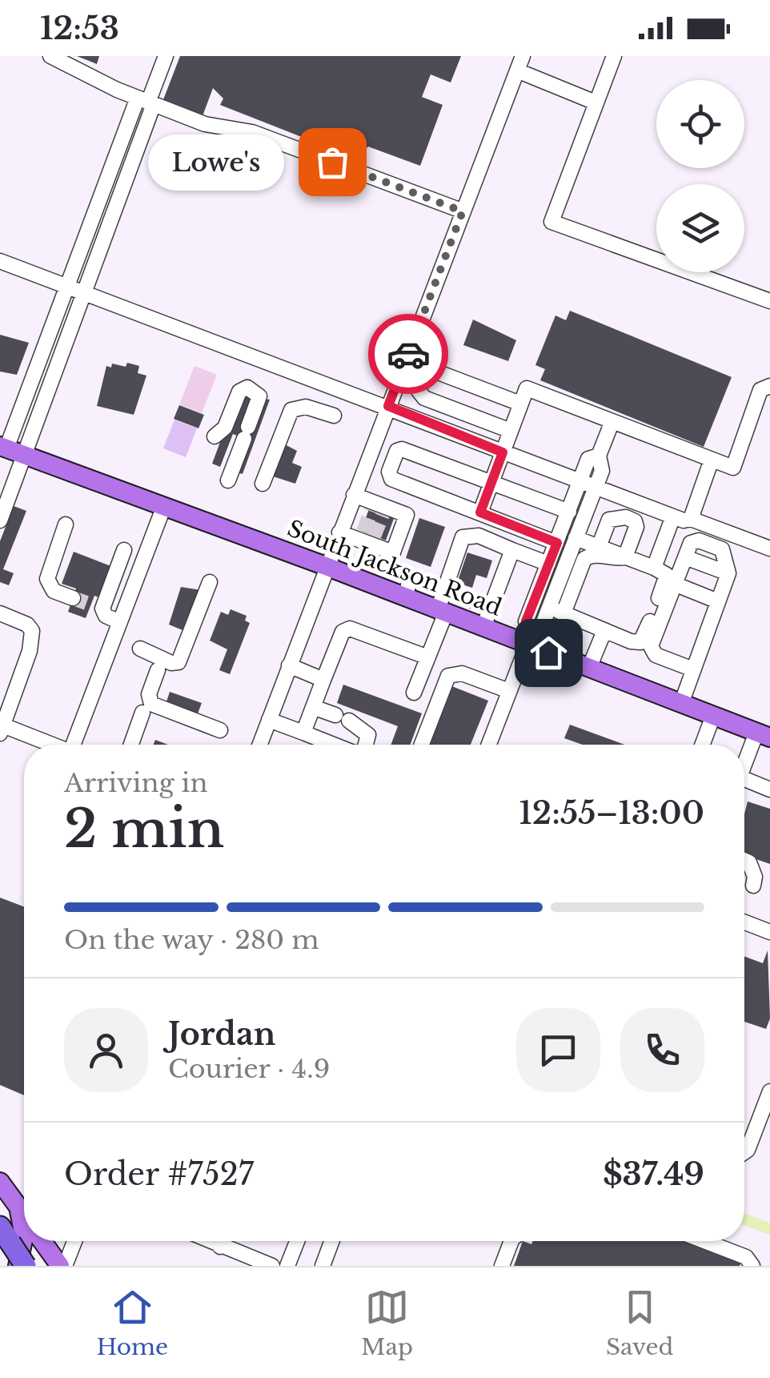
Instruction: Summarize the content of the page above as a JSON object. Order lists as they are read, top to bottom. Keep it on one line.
{"streets":{"main road":["South Jackson Road"]},"places":["Lowe's"],"page":{"status":"12:53","bubble":"Lowe's","heading":["2 min","Arriving in","12:55–13:00"],"panel":["Jordan","Courier · 4.9","Order #7527","$37.49"],"bar":"On the way · 280 m","tabs":["Home","Map","Saved"]}}
